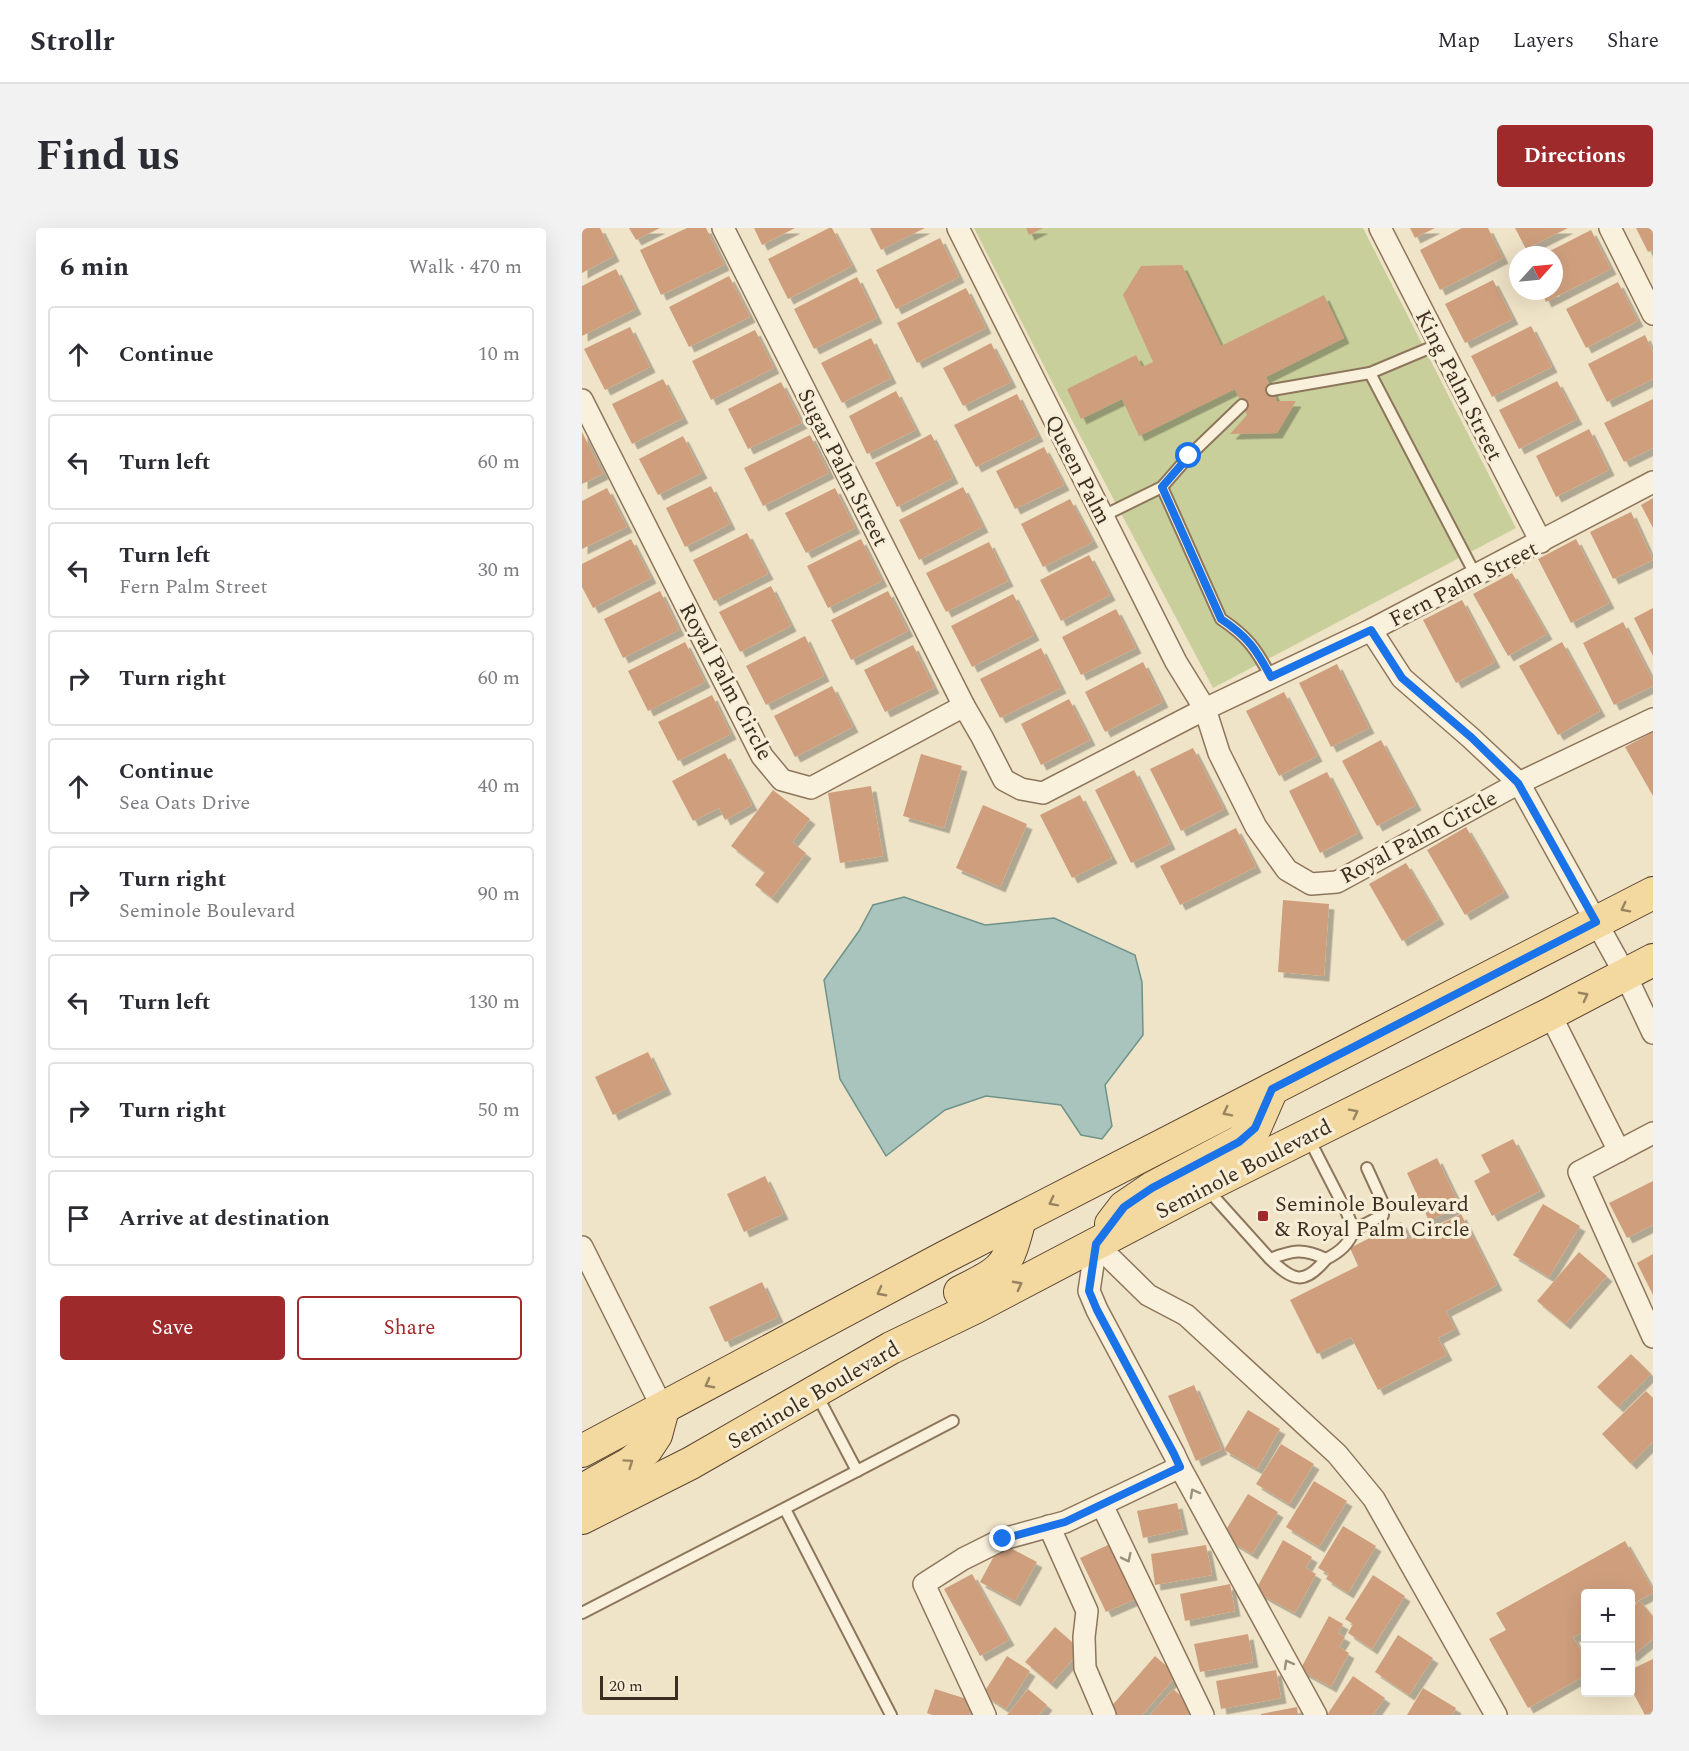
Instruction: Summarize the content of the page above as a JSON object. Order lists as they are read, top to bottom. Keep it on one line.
{"streets":{"main road":["Seminole Boulevard"],"street":["King Palm Street","Sugar Palm Street","Queen Palm","Fern Palm Street","Royal Palm Circle"]},"crossings":[["King Palm Street","Fern Palm Street"],["Sugar Palm Street","Royal Palm Circle"],["Queen Palm","Fern Palm Street"],["Queen Palm","Royal Palm Circle"],["Fern Palm Street","Royal Palm Circle"]],"places":{"transit":["Seminole Boulevard & Royal Palm Circle"]},"scale_bar":"20 m","north":"top right","page":{"header":"Strollr","nav":["Map","Layers","Share"],"title":"Find us","buttons":["Directions",["Save","Share"]],"heading":["6 min","Walk · 470 m"],"list":[["Continue","10 m"],["Turn left","60 m"],["Turn left","Fern Palm Street","30 m"],["Turn right","60 m"],["Continue","Sea Oats Drive","40 m"],["Turn right","Seminole Boulevard","90 m"],["Turn left","130 m"],["Turn right","50 m"],"Arrive at destination"],"map_buttons":["+","−"],"scale":"20 m"}}
